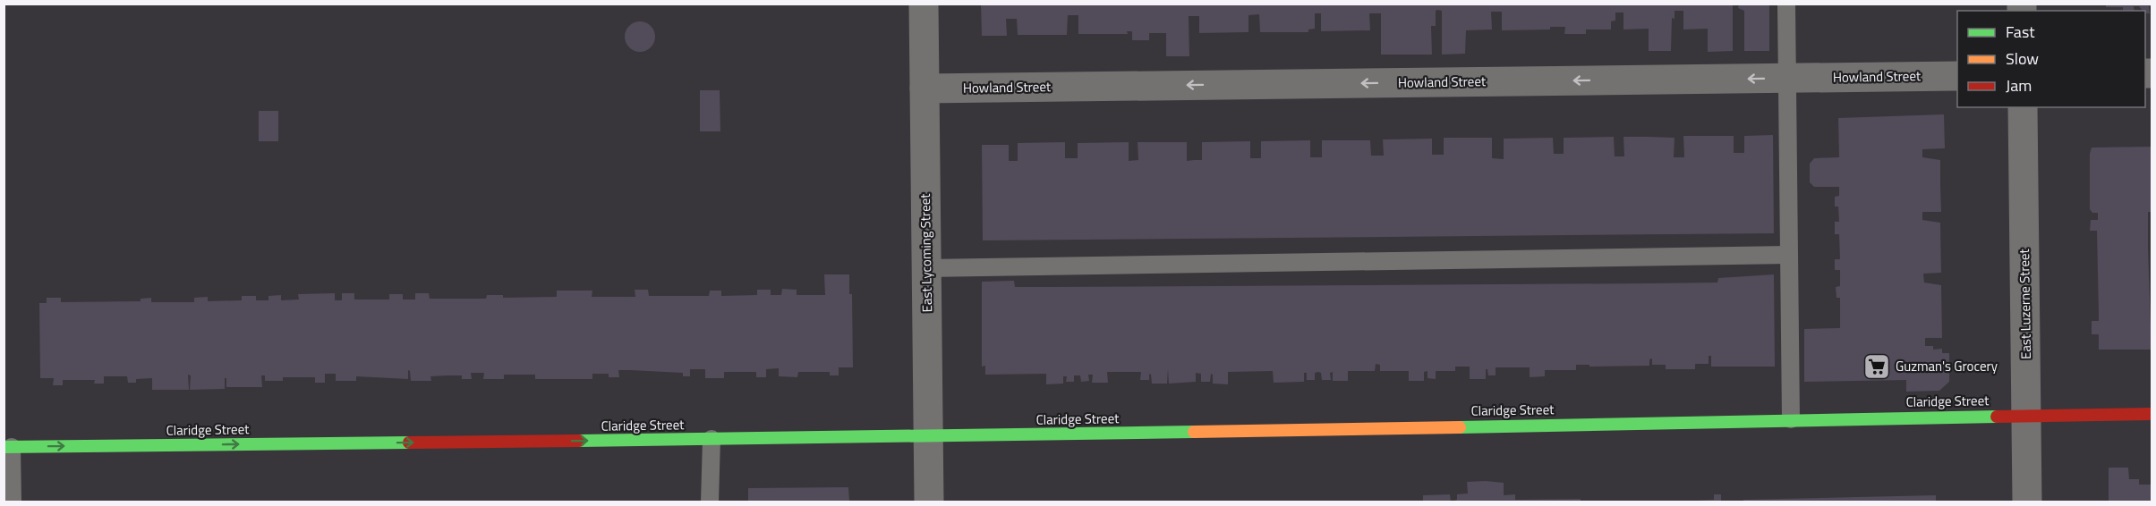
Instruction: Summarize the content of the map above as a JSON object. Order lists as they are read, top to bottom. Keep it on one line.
{"streets":{"street":["Howland Street","East Lycoming Street","East Luzerne Street","Claridge Street"]},"crossings":[["Howland Street","East Lycoming Street"],["East Lycoming Street","Claridge Street"],["East Luzerne Street","Claridge Street"]],"one_way":["Howland Street"],"places":{"supermarket":["Guzman's Grocery"]},"legend":["Fast","Slow","Jam"]}
